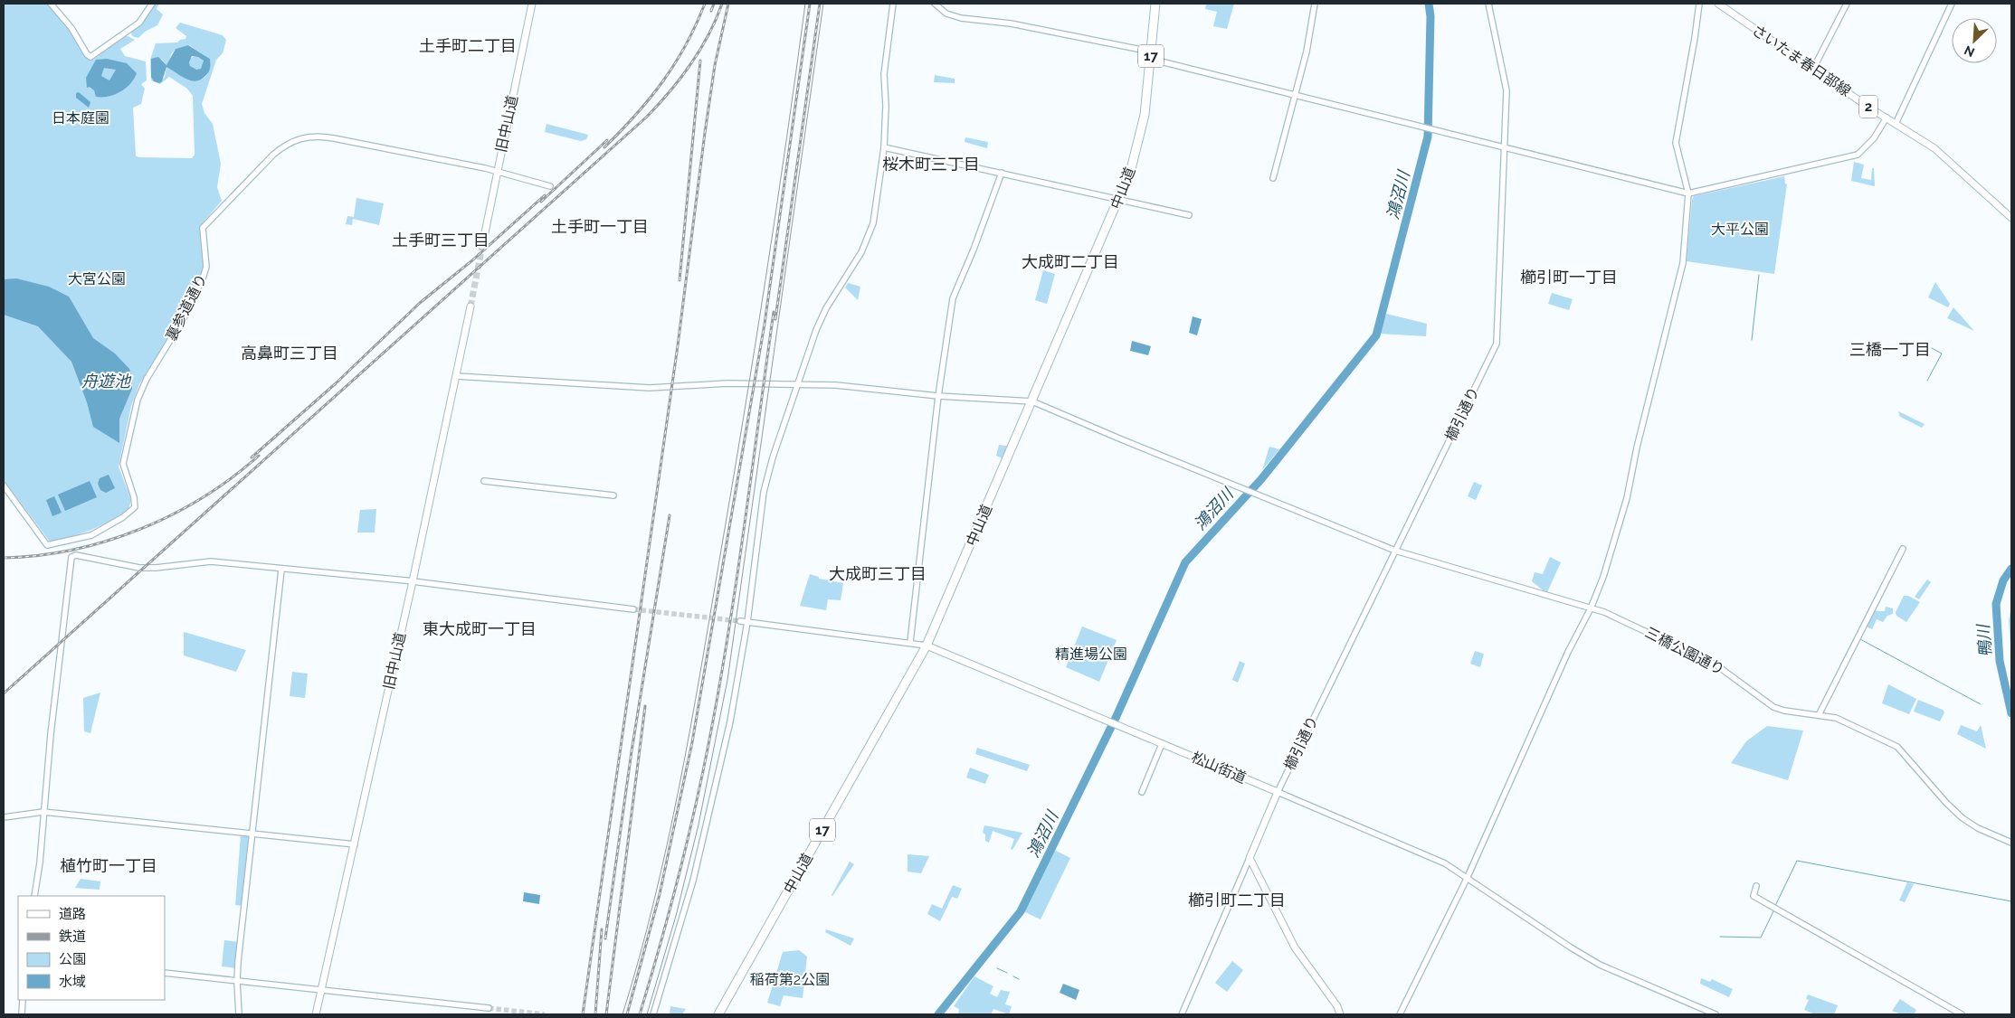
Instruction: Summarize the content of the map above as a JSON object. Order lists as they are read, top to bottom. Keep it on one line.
{"streets":{"highway":["17","中山道"],"main road":["さいたま春日部線","2","旧中山道","松山街道"],"street":["裏参道通り","櫛引通り","三橋公園通り"]},"crossings":[["旧中山道","裏参道通り"],["旧中山道","三橋公園通り"],["中山道","三橋公園通り"],["中山道","松山街道"],["櫛引通り","三橋公園通り"],["櫛引通り","松山街道"]],"districts":["土手町二丁目","桜木町三丁目","土手町一丁目","土手町三丁目","大成町二丁目","櫛引町一丁目","三橋一丁目","高鼻町三丁目","大成町三丁目","東大成町一丁目","植竹町一丁目","櫛引町二丁目"],"water":["鴻沼川","舟遊池","鴨川"],"parks":["日本庭園","大平公園","大宮公園","精進場公園","稲荷第2公園"],"legend":["道路","鉄道","公園","水域"],"north":"bottom left"}
